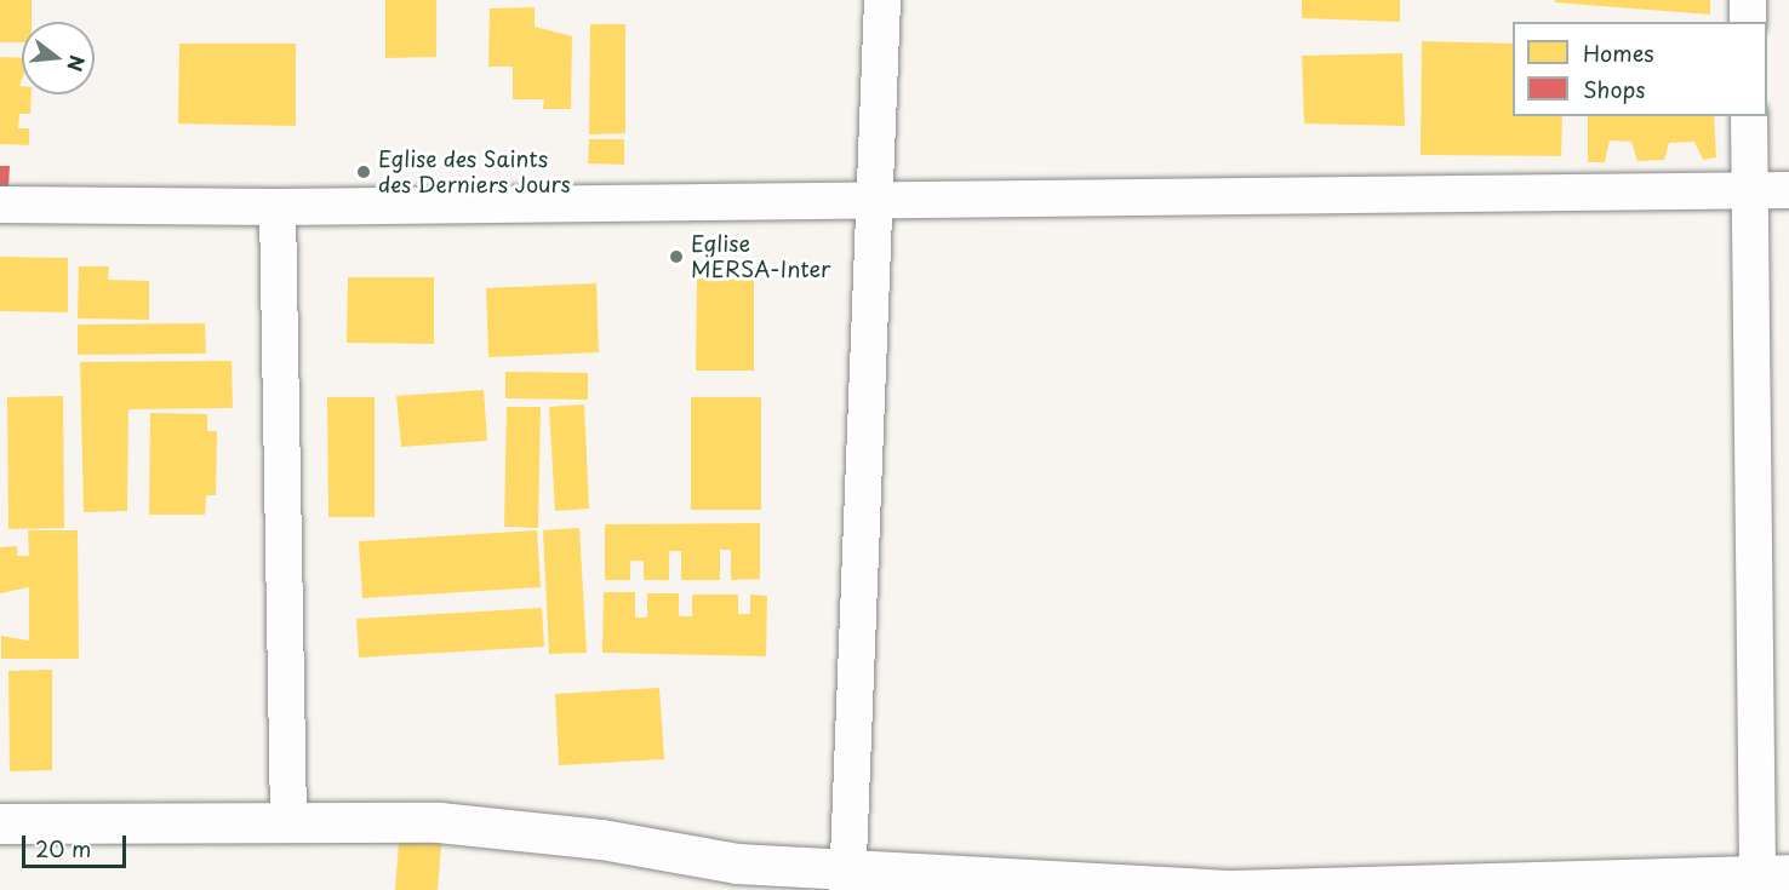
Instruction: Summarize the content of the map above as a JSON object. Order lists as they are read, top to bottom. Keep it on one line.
{"places":["Eglise des Saints des Derniers Jours","Eglise MERSA-Inter"],"legend":["Homes","Shops"],"scale_bar":"20 m","north":"right"}
